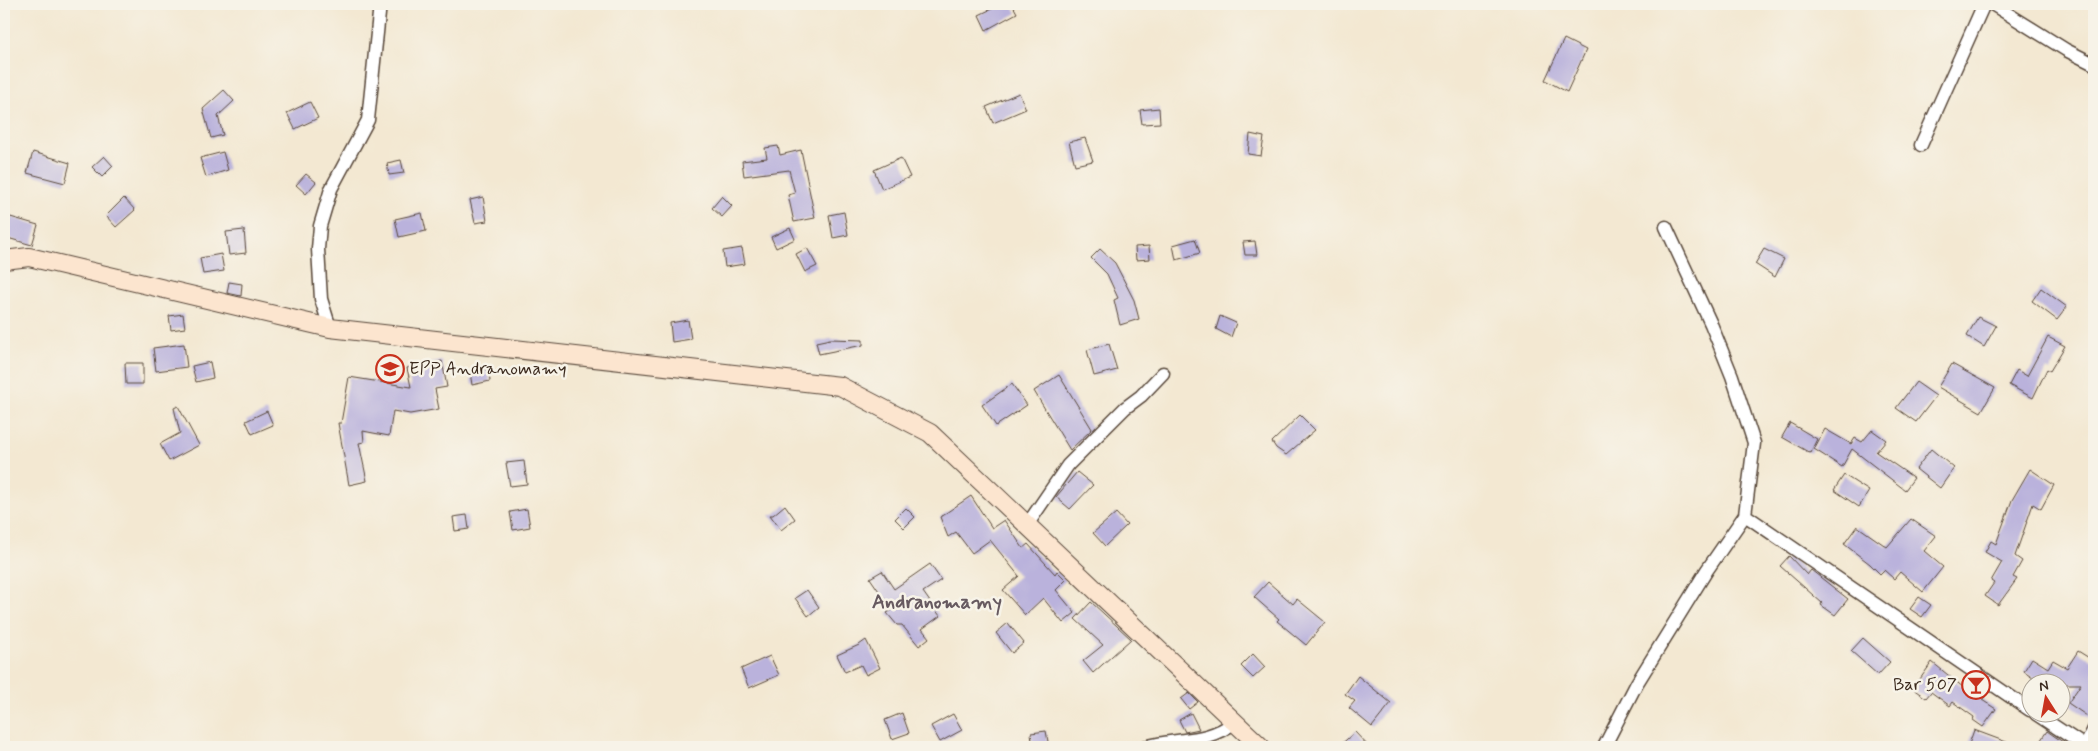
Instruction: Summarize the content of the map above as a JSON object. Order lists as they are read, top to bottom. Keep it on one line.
{"districts":["Andranomamy"],"places":{"school or university":["EPP Andranomamy"],"bar":["Bar 507"]},"north":"top"}
